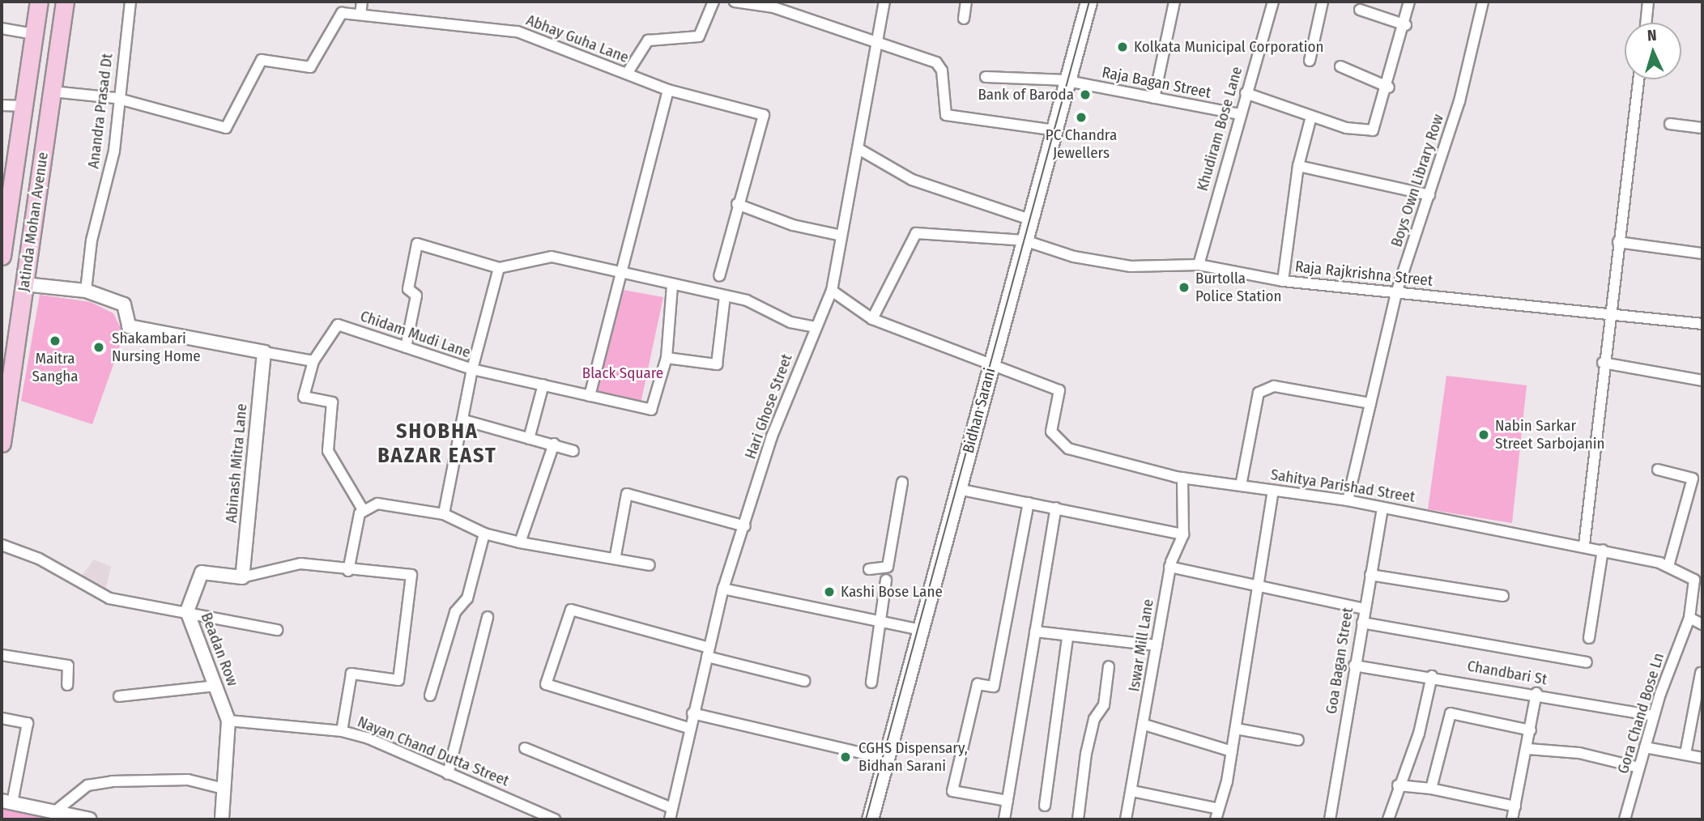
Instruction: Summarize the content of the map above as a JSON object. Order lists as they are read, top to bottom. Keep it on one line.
{"streets":{"main road":["Jatinda Mohan Avenue","Bidhan Sarani"],"street":["Abhay Guha Lane","Raja Bagan Street","Anandra Prasad Dt","Khudiram Bose Lane","Boys Own Library Row","Raja Rajkrishna Street","Chidam Mudi Lane","Hari Ghose Street","Abinash Mitra Lane","Sahitya Parishad Street","Iswar Mill Lane","Beadan Row","Goa Bagan Street","Chandbari St","Gora Chand Bose Ln","Nayan Chand Dutta Street"]},"crossings":[["Abhay Guha Lane","Anandra Prasad Dt"],["Raja Bagan Street","Khudiram Bose Lane"],["Raja Bagan Street","Bidhan Sarani"],["Khudiram Bose Lane","Raja Rajkrishna Street"],["Boys Own Library Row","Raja Rajkrishna Street"],["Boys Own Library Row","Sahitya Parishad Street"],["Raja Rajkrishna Street","Bidhan Sarani"],["Bidhan Sarani","Sahitya Parishad Street"],["Abinash Mitra Lane","Beadan Row"],["Sahitya Parishad Street","Iswar Mill Lane"],["Sahitya Parishad Street","Goa Bagan Street"],["Sahitya Parishad Street","Gora Chand Bose Ln"],["Beadan Row","Nayan Chand Dutta Street"],["Goa Bagan Street","Chandbari St"],["Chandbari St","Gora Chand Bose Ln"]],"districts":["SHOBHA BAZAR EAST"],"parks":["Black Square"],"places":["Kolkata Municipal Corporation","Bank of Baroda","PC Chandra Jewellers","Burtolla Police Station","Maitra Sangha","Shakambari Nursing Home","Nabin Sarkar Street Sarbojanin","Kashi Bose Lane","CGHS Dispensary, Bidhan Sarani"],"north":"top"}
